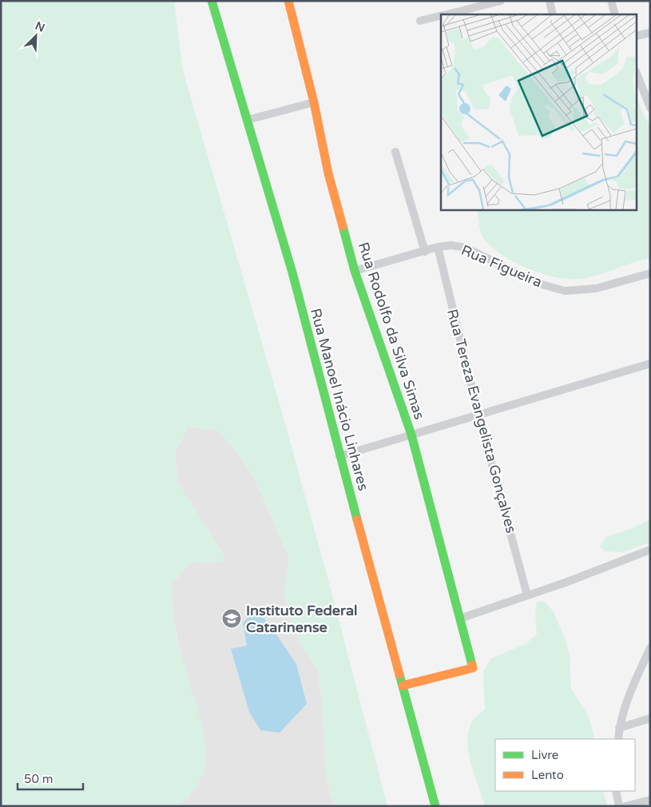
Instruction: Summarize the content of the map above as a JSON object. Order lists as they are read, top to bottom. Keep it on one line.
{"streets":{"main road":["Rua Rodolfo da Silva Simas","Rua Manoel Inácio Linhares"],"street":["Rua Figueira","Rua Tereza Evangelista Gonçalves"]},"crossings":[["Rua Figueira","Rua Rodolfo da Silva Simas"],["Rua Figueira","Rua Tereza Evangelista Gonçalves"],["Rua Rodolfo da Silva Simas","Rua Manoel Inácio Linhares"]],"places":{"school or university":["Instituto Federal Catarinense"]},"legend":["Livre","Lento"],"scale_bar":"50 m","north":"top right"}
